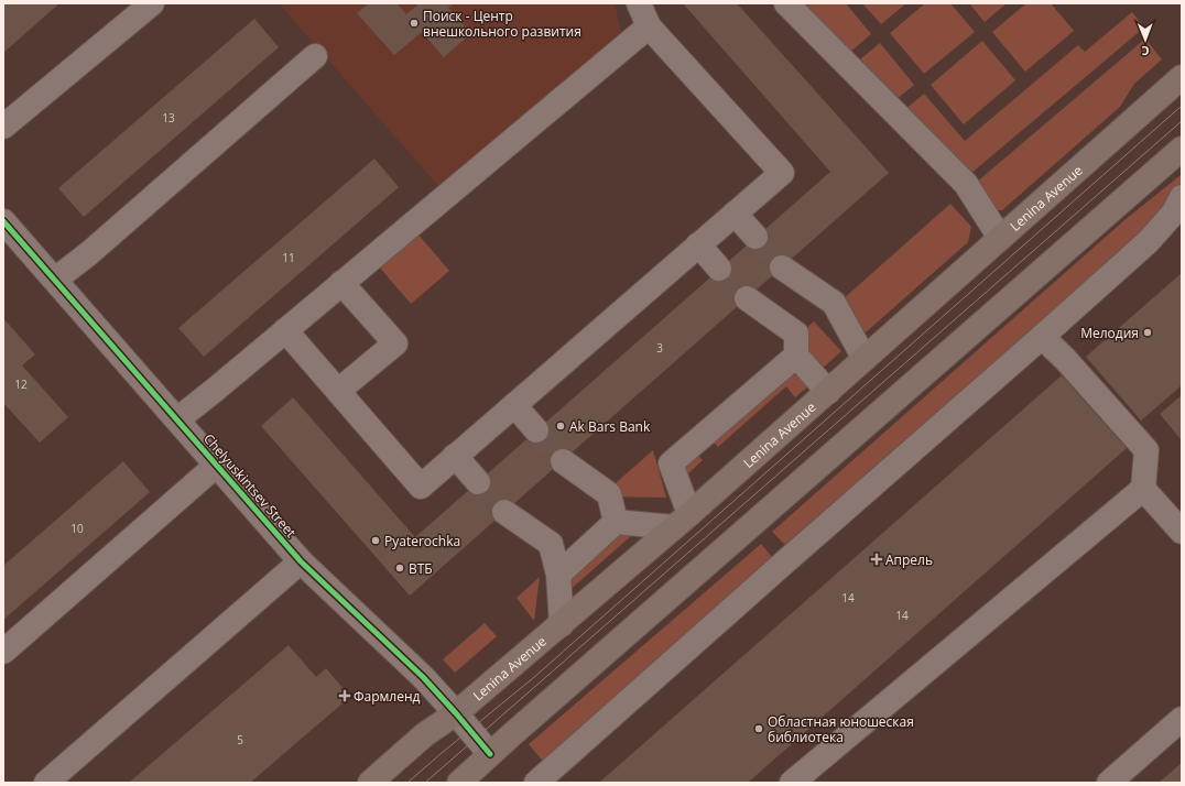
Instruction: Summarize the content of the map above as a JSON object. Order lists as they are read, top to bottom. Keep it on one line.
{"streets":{"main road":["Lenina Avenue"],"street":["Chelyuskintsev Street"]},"crossings":[["Lenina Avenue","Chelyuskintsev Street"]],"places":{"other":["Поиск - Центр внешкольного развития","Мелодия","Ak Bars Bank","Pyaterochka","ВТБ","Областная юношеская библиотека"],"health":["Апрель","Фармленд"]},"house_numbers":["13","11","3","12","10","14","14","5"],"north":"bottom"}
